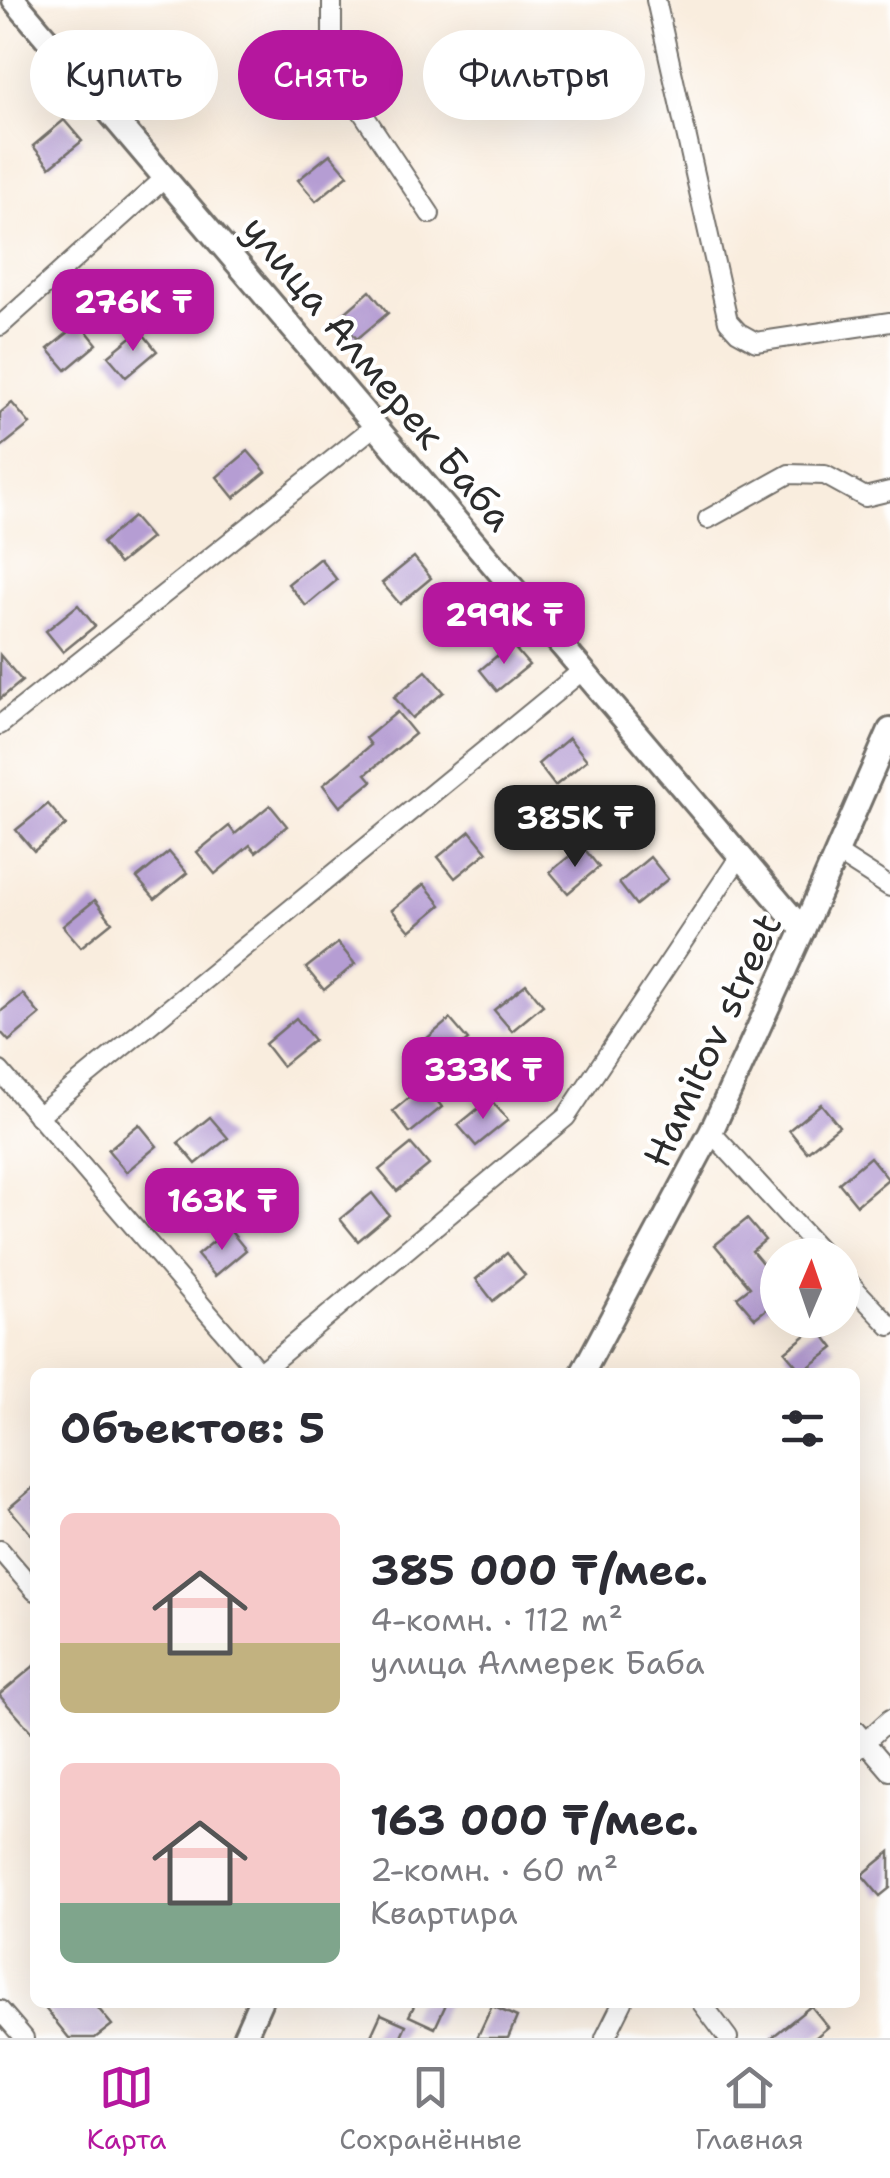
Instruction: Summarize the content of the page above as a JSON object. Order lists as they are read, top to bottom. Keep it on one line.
{"streets":{"street":["улица Алмерек Баба","Hamitov street"]},"crossings":[["улица Алмерек Баба","Hamitov street"]],"north":"top","page":{"chip":["Купить","Снять","Фильтры"],"price":["276K ₸","299K ₸","385K ₸","333K ₸","163K ₸"],"heading":"Объектов: 5","list":[{"name":"385 000 ₸/мес.","note":"4-комн. · 112 m² · улица Алмерек Баба"},{"name":"163 000 ₸/мес.","note":"2-комн. · 60 m² · Квартира"}],"tabs":["Карта","Сохранённые","Главная"]}}
